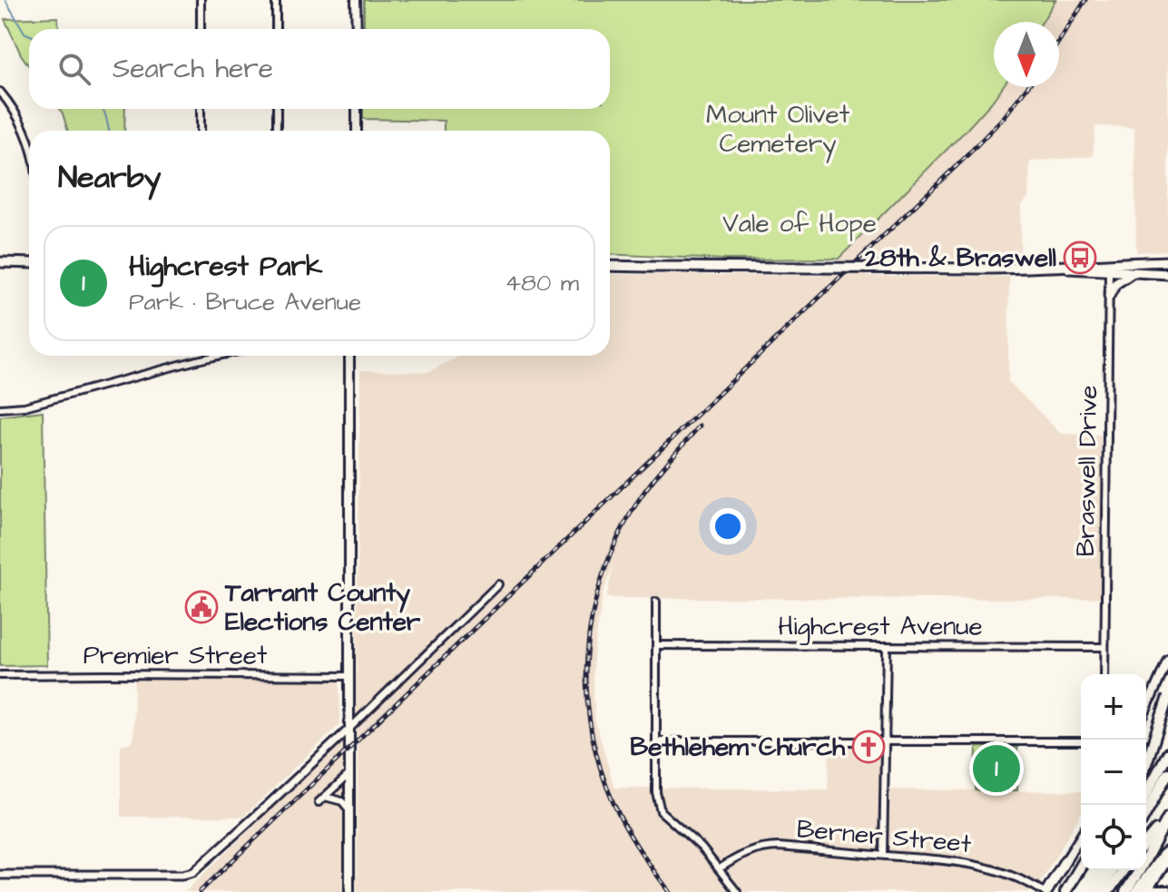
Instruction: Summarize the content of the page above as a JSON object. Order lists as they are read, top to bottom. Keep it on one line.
{"streets":{"street":["Braswell Drive","Highcrest Avenue","Premier Street","Berner Street"]},"crossings":[["Braswell Drive","Highcrest Avenue"]],"parks":["Mount Olivet Cemetery","Vale of Hope"],"places":{"bus stop":["28th & Braswell"],"public building":["Tarrant County Elections Center"],"church":["Bethlehem Church"]},"north":"bottom","page":{"search":"Search here","heading":"Nearby","list":[{"mark":"1","name":"Highcrest Park","note":"Park · Bruce Avenue","value":"480 m"}],"map_buttons":["+","−"],"pins":"1"}}
